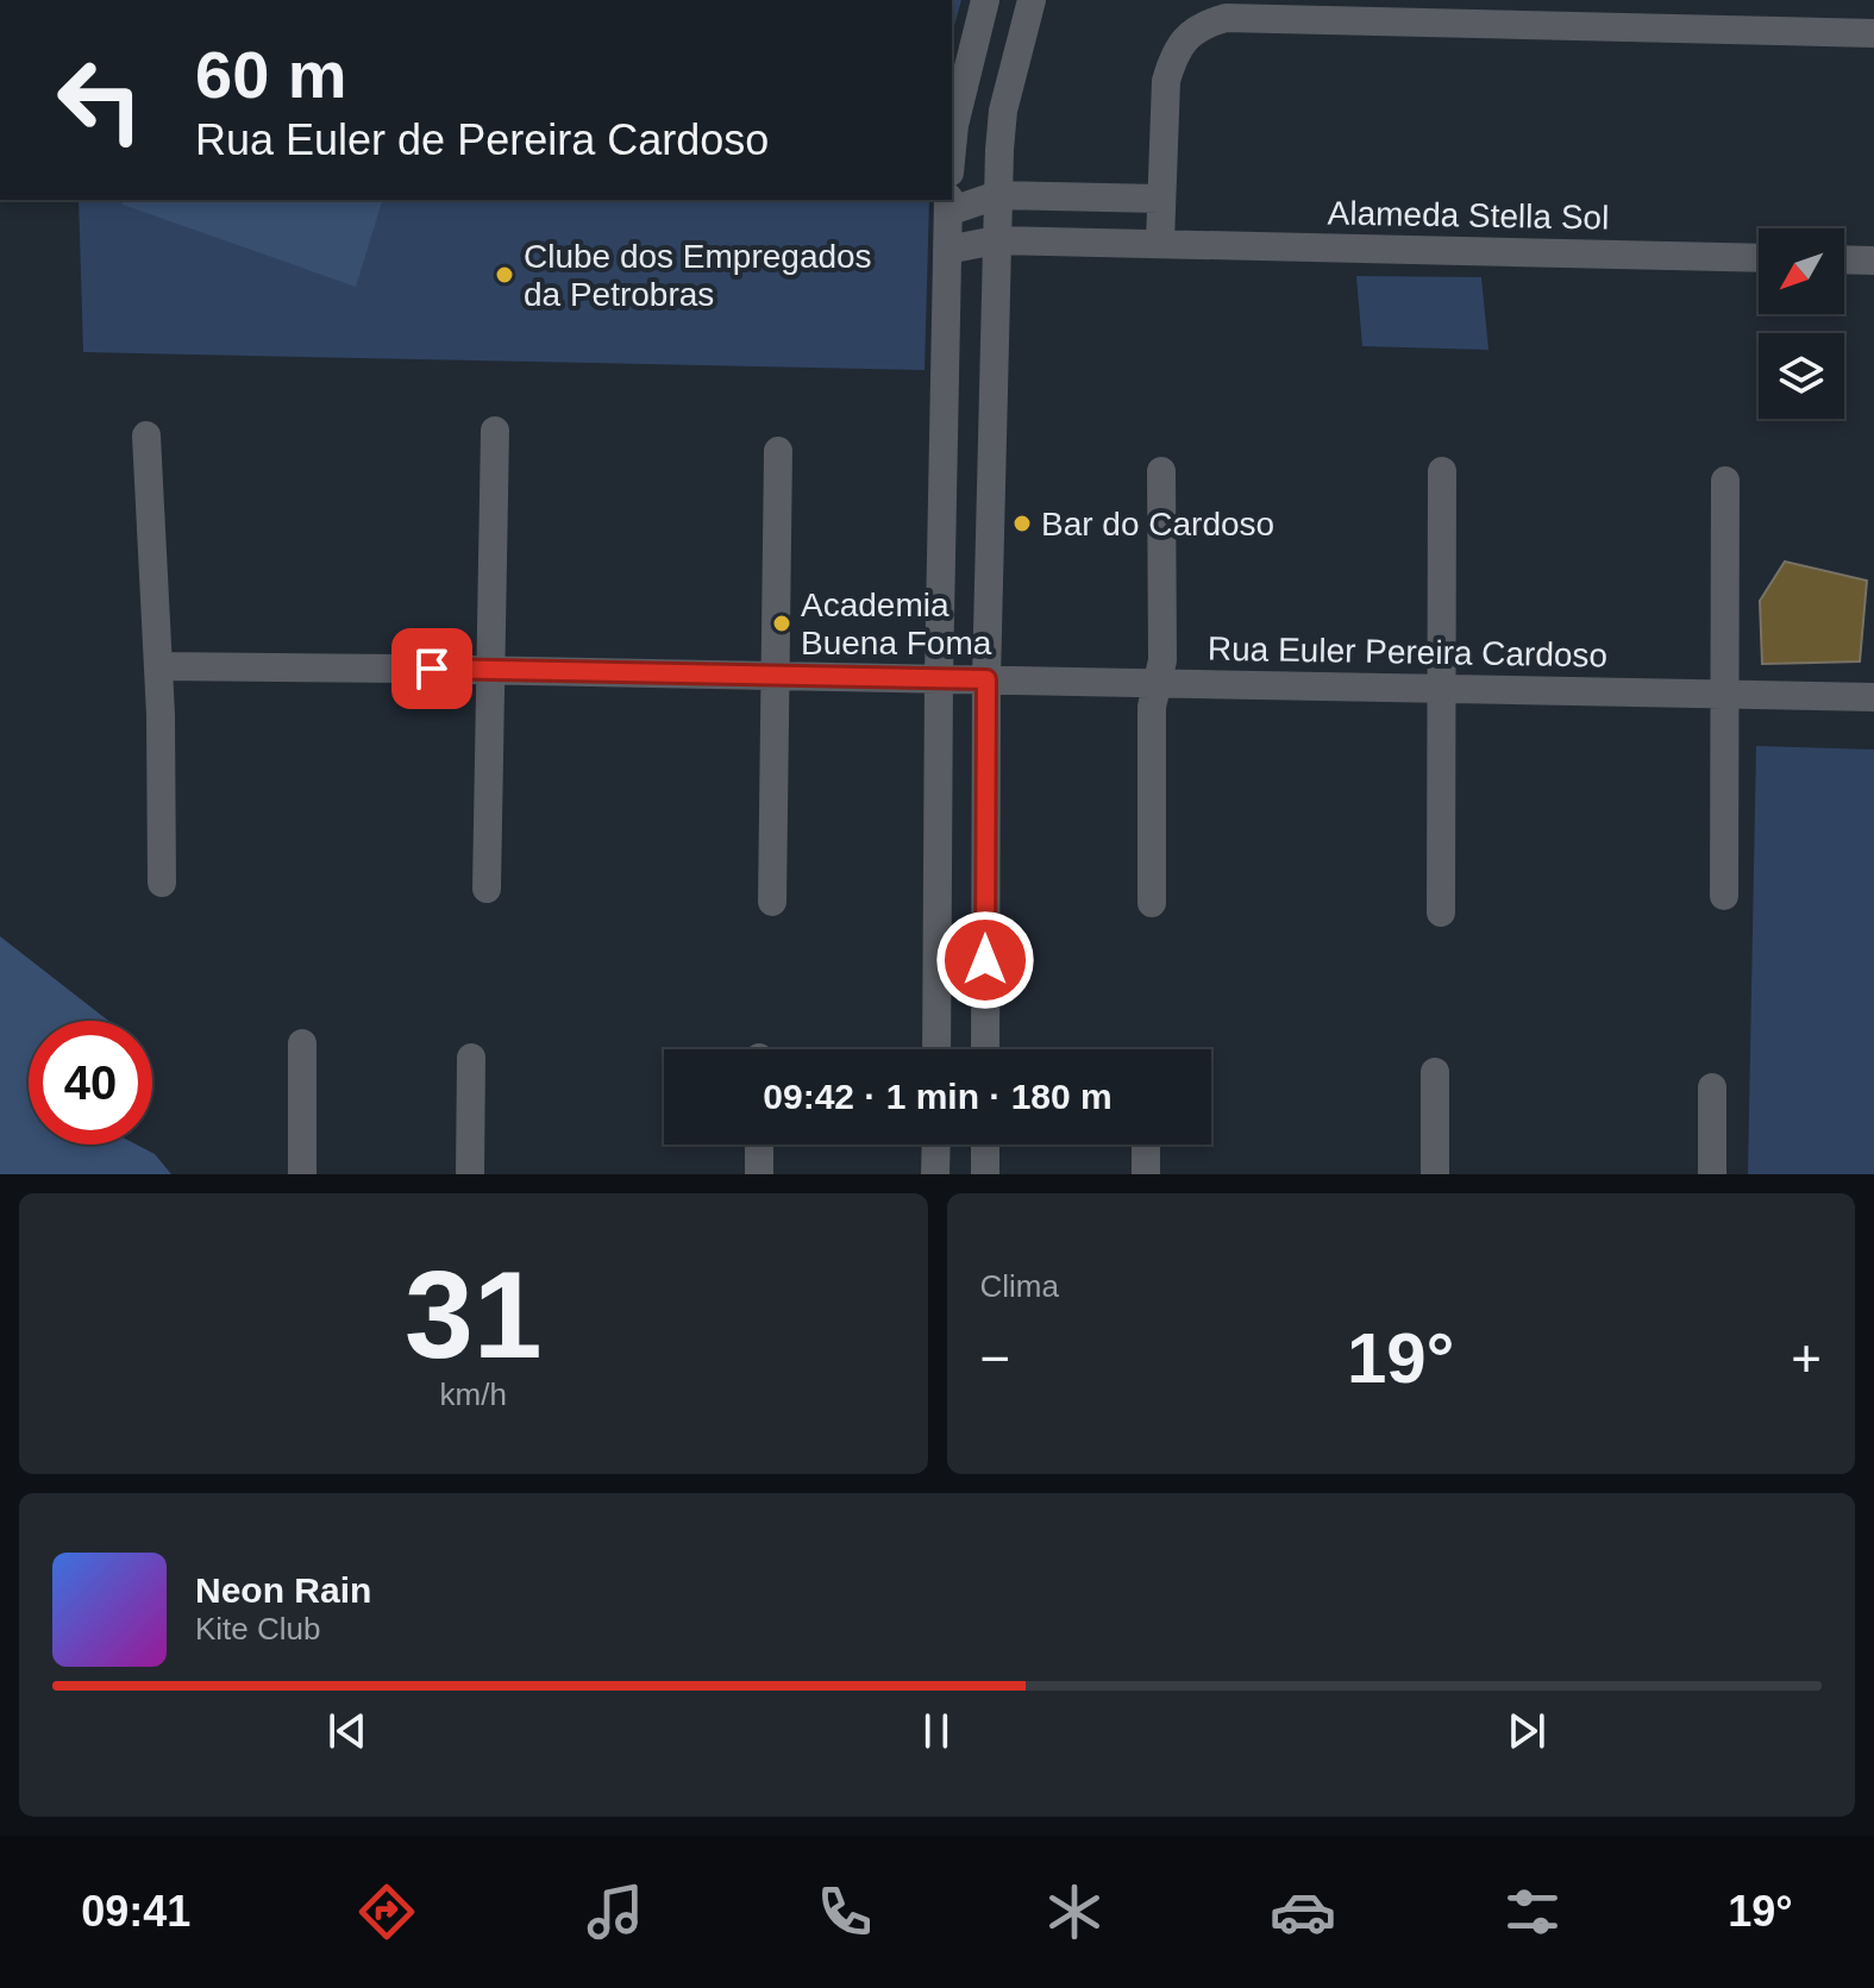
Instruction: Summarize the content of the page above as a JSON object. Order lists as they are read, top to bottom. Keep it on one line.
{"streets":{"street":["Alameda Stella Sol","Rua Euler Pereira Cardoso"]},"places":["Clube dos Empregados da Petrobras","Bar do Cardoso","Academia Buena Foma"],"north":"bottom left","page":{"turn":["60 m","Rua Euler de Pereira Cardoso"],"limit":"40","trip":"09:42 · 1 min · 180 m","tile":[["31","km/h"],"Clima"],"heat":["−","19°","+"],"song":["Neon Rain","Kite Club"],"tabs":["09:41","19°"]}}
